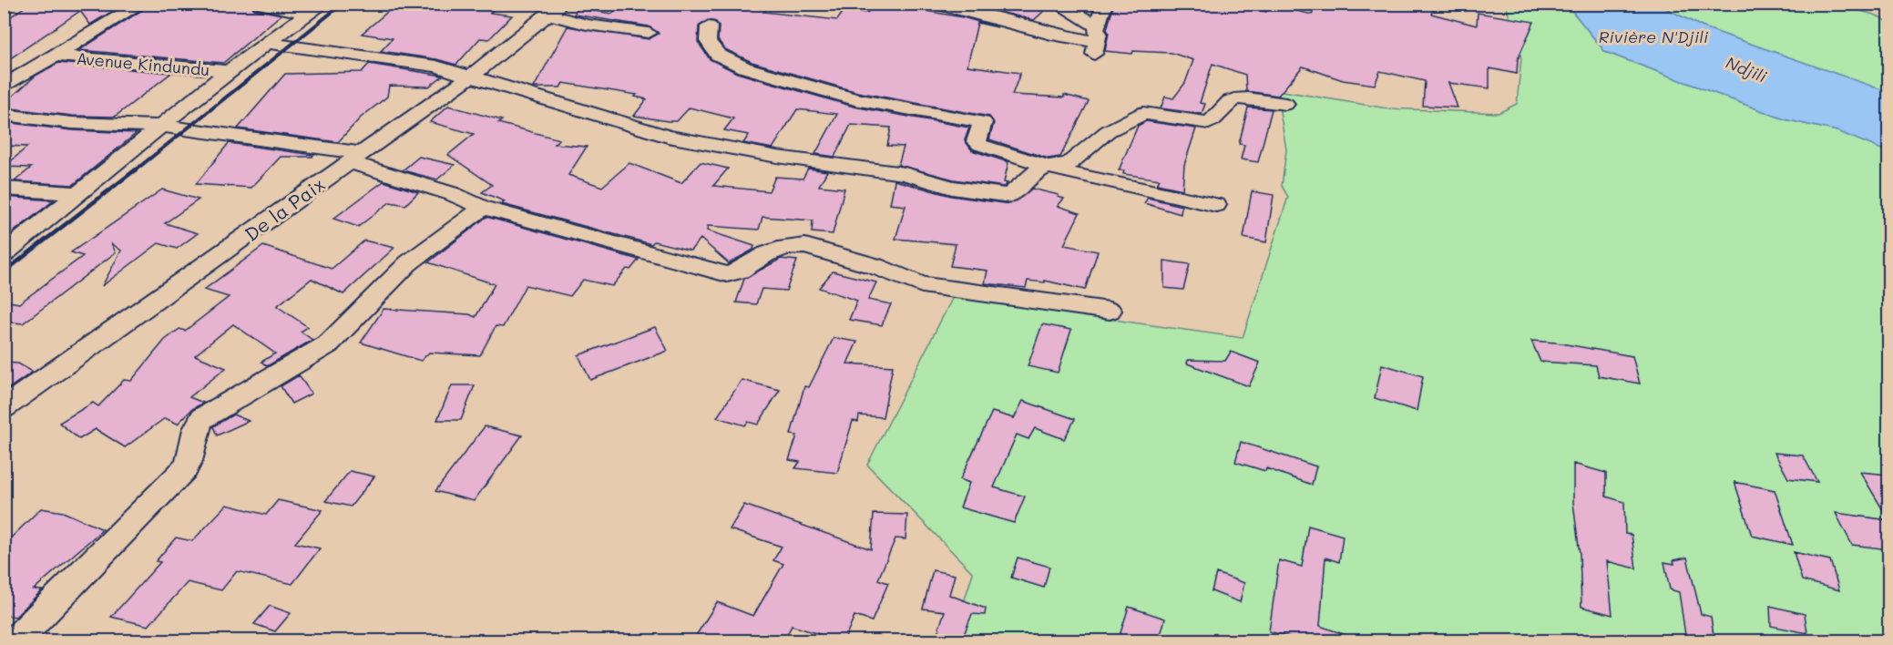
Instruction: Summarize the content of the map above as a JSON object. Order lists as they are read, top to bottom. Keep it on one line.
{"streets":{"street":["Avenue Kindundu","De la Paix"]},"water":["Rivière N'Djili","Ndjili"]}
